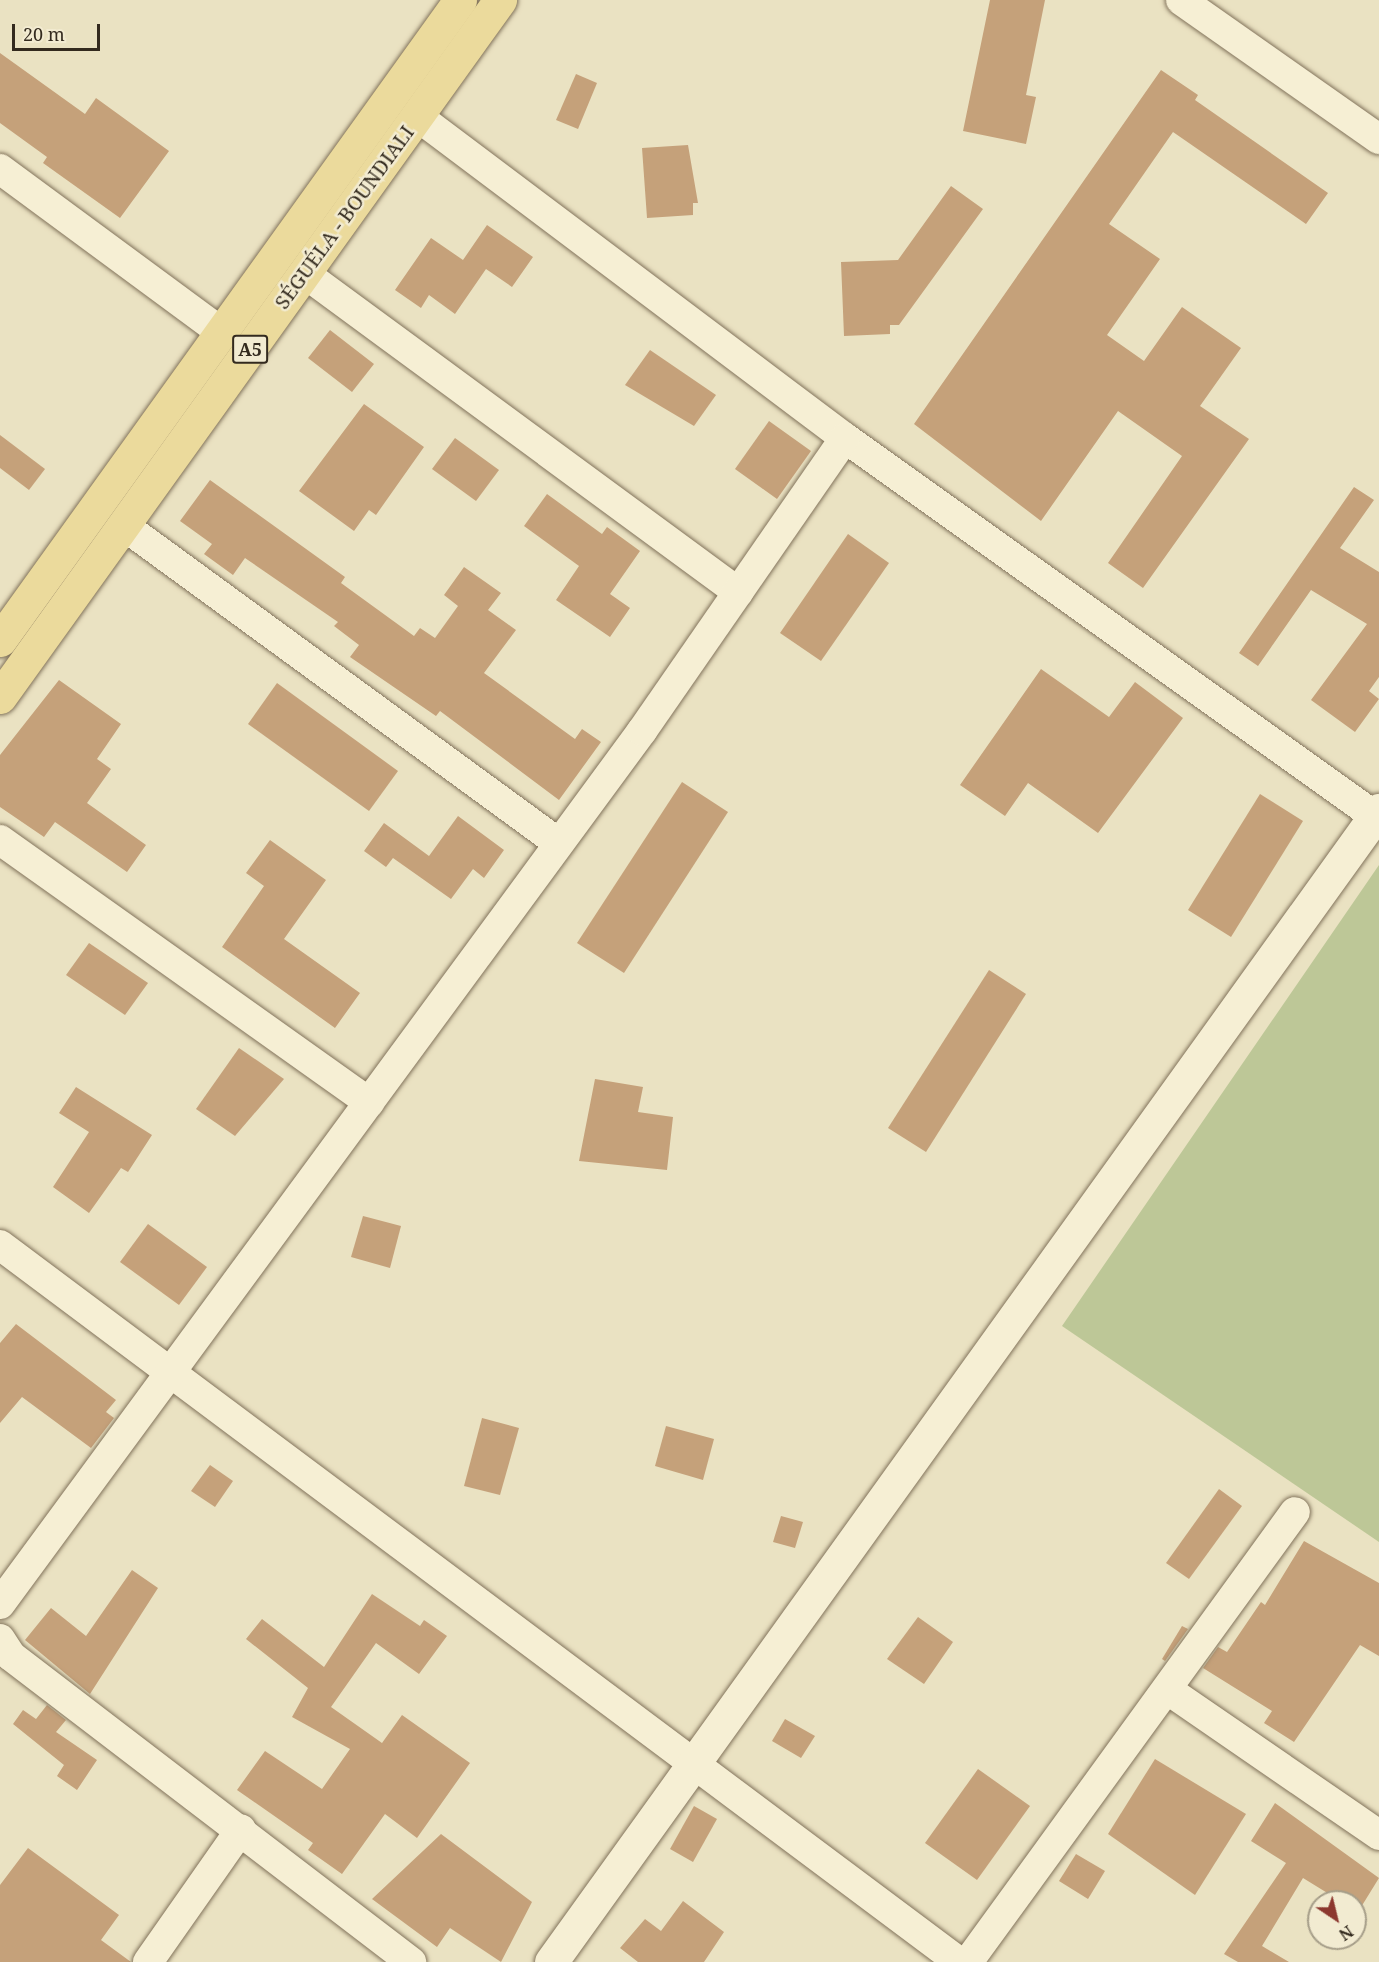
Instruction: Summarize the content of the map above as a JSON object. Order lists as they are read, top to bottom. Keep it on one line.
{"streets":{"main road":["SÉGUÉLA - BOUNDIALI","A5"]},"scale_bar":"20 m","north":"bottom right"}
